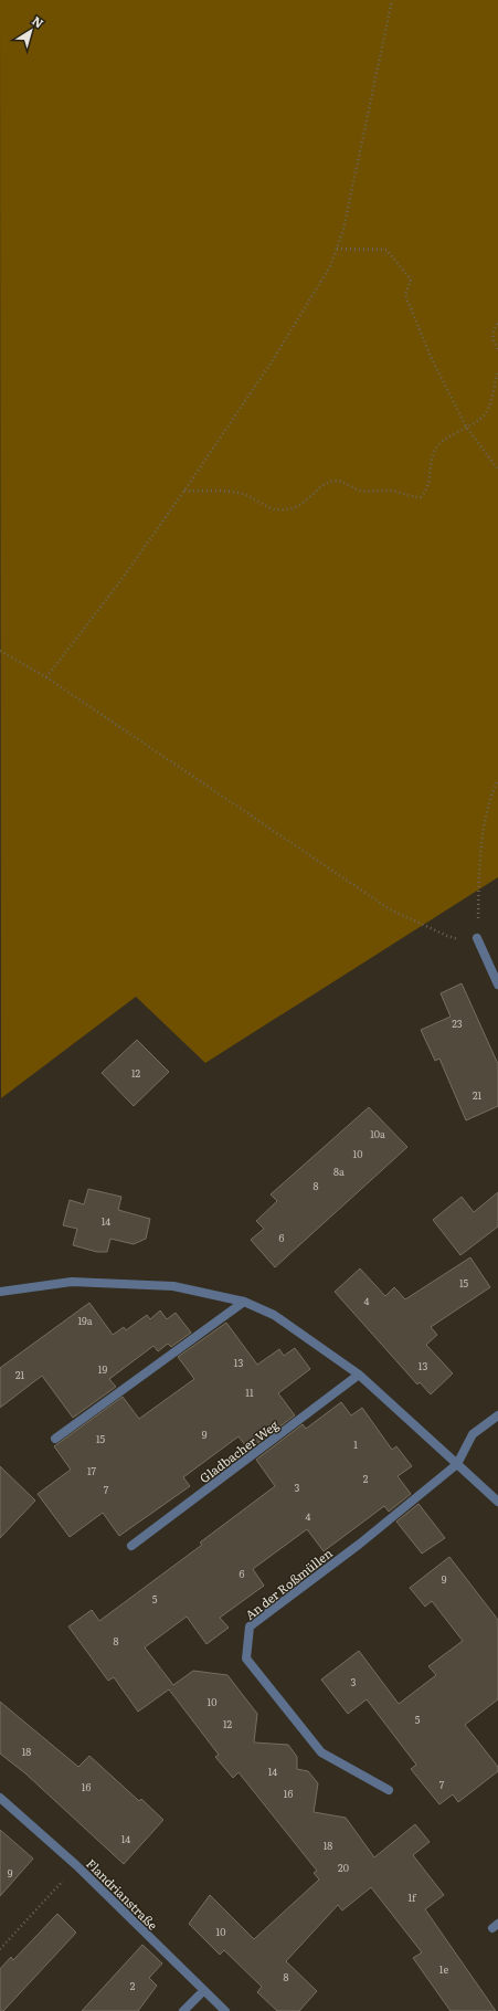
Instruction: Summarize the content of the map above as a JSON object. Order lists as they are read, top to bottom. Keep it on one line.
{"streets":{"street":["Gladbacher Weg","An der Roßmüllen","Flandrianstraße"]},"house_numbers":["23","12","21","10a","10","8a","8","14","6","15","4","19a","13","13","19","21","11","9","15","1","17","2","3","7","4","6","9","5","8","3","10","5","12","18","14","7","16","16","14","18","20","9","1f","10","1e","8","2"],"north":"top right"}
